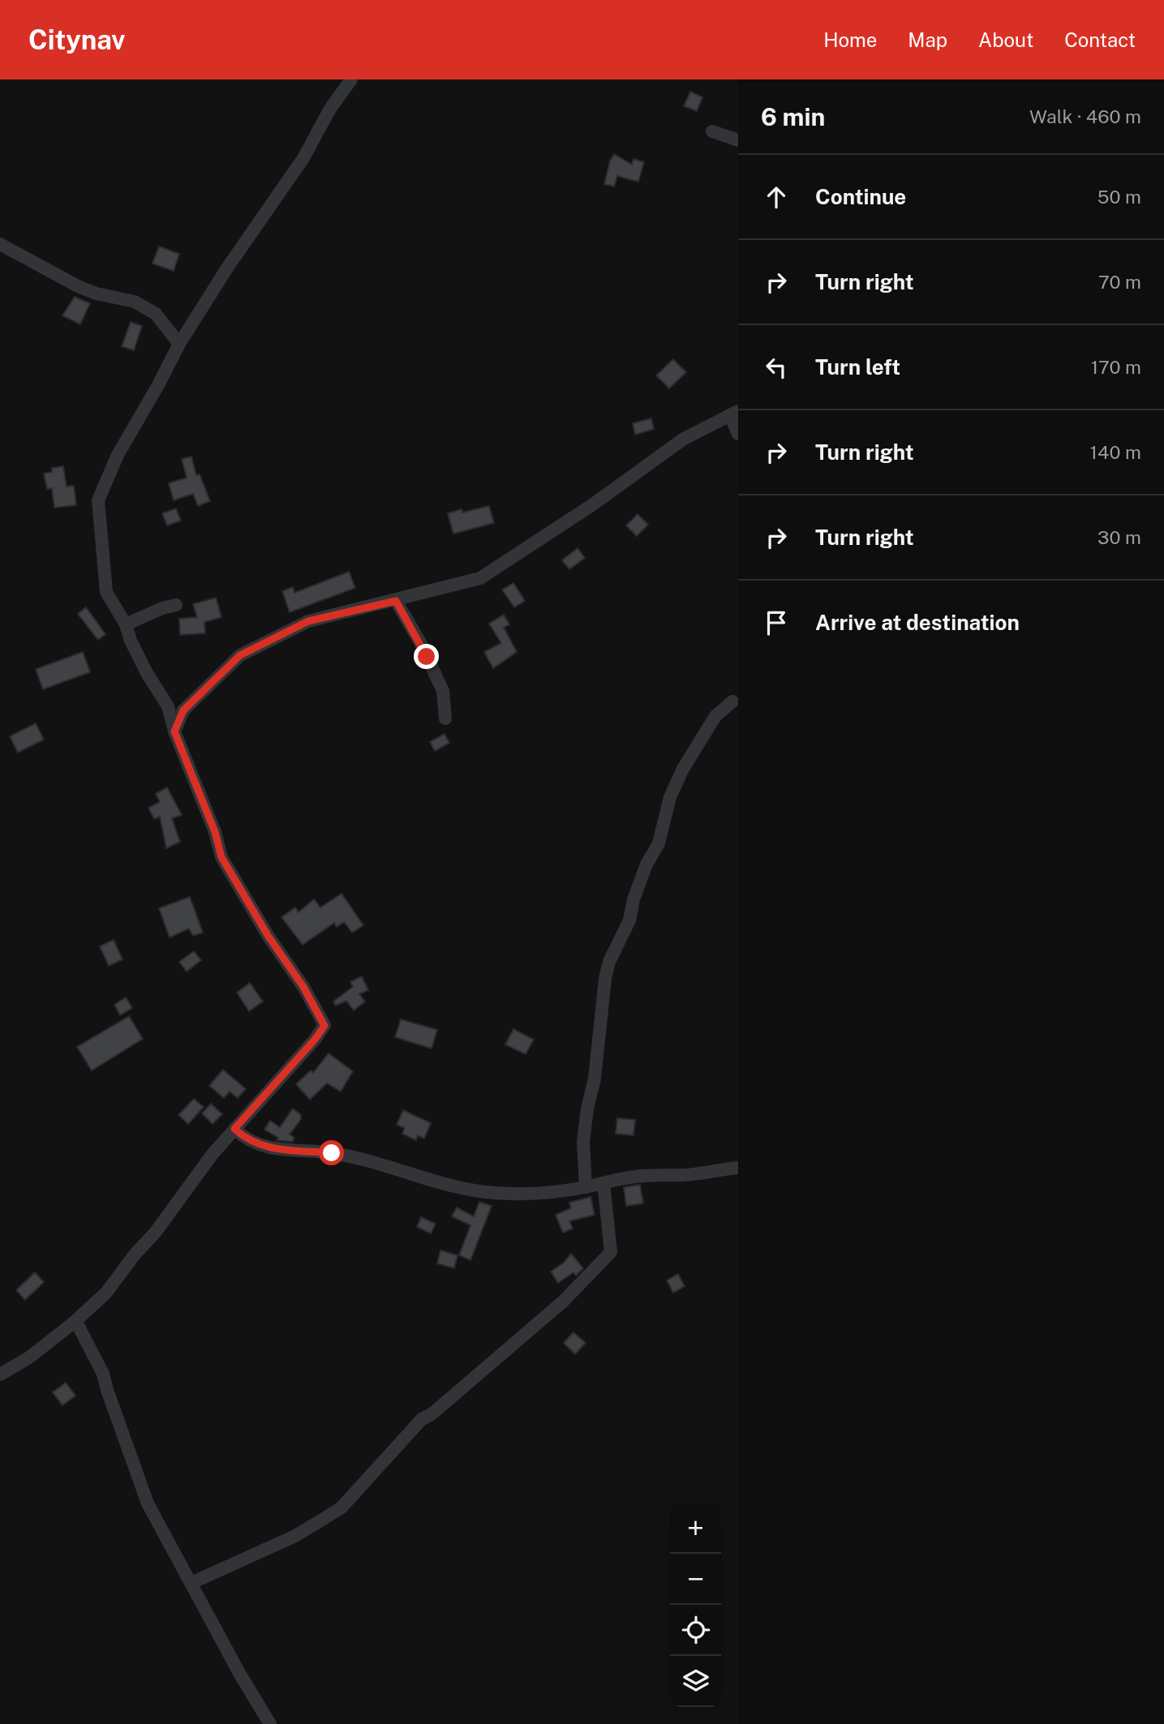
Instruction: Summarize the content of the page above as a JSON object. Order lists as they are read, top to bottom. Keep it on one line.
{"page":{"header":"Citynav","nav":["Home","Map","About","Contact"],"heading":["6 min","Walk · 460 m"],"list":[["Continue","50 m"],["Turn right","70 m"],["Turn left","170 m"],["Turn right","140 m"],["Turn right","30 m"],"Arrive at destination"],"map_buttons":["+","−"]}}
